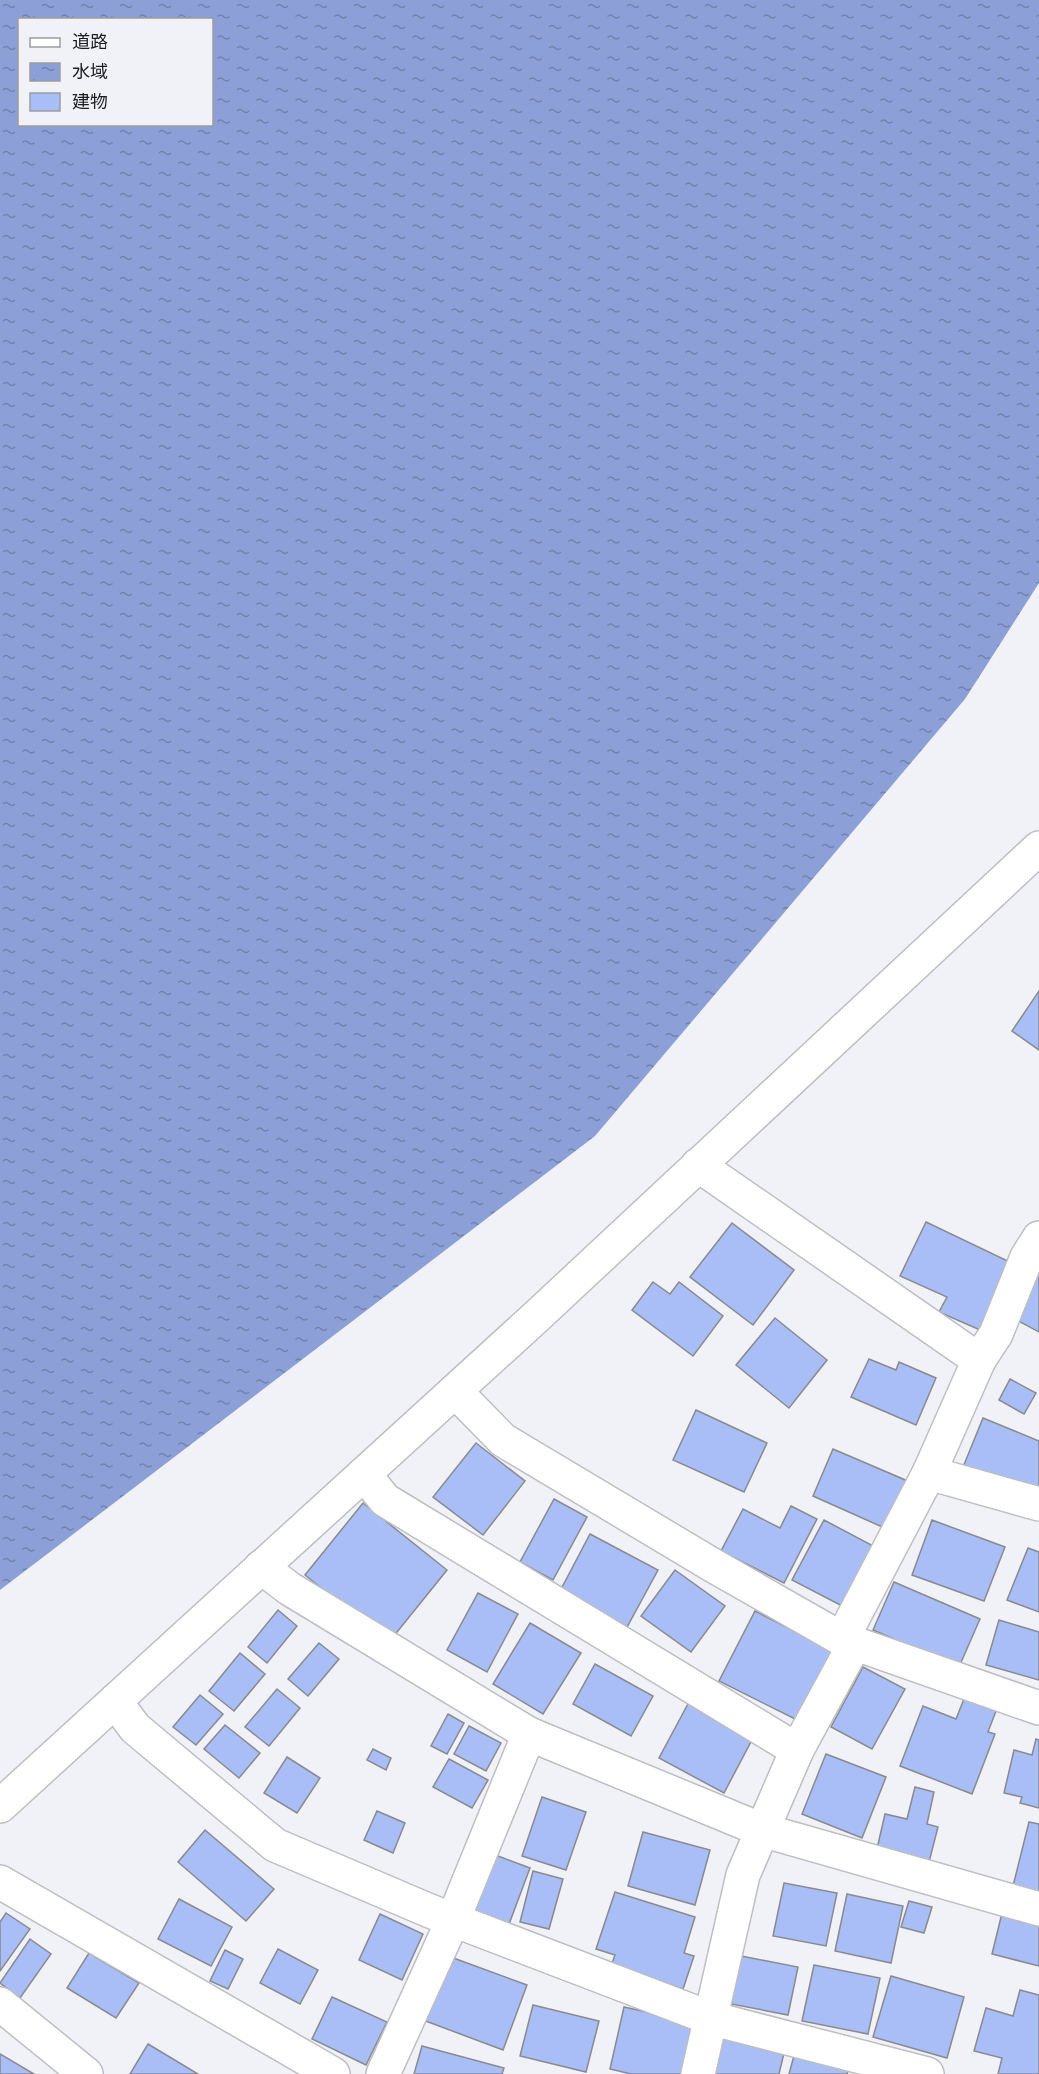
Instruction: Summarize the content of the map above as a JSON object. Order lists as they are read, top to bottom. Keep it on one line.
{"legend":["道路","水域","建物"]}
